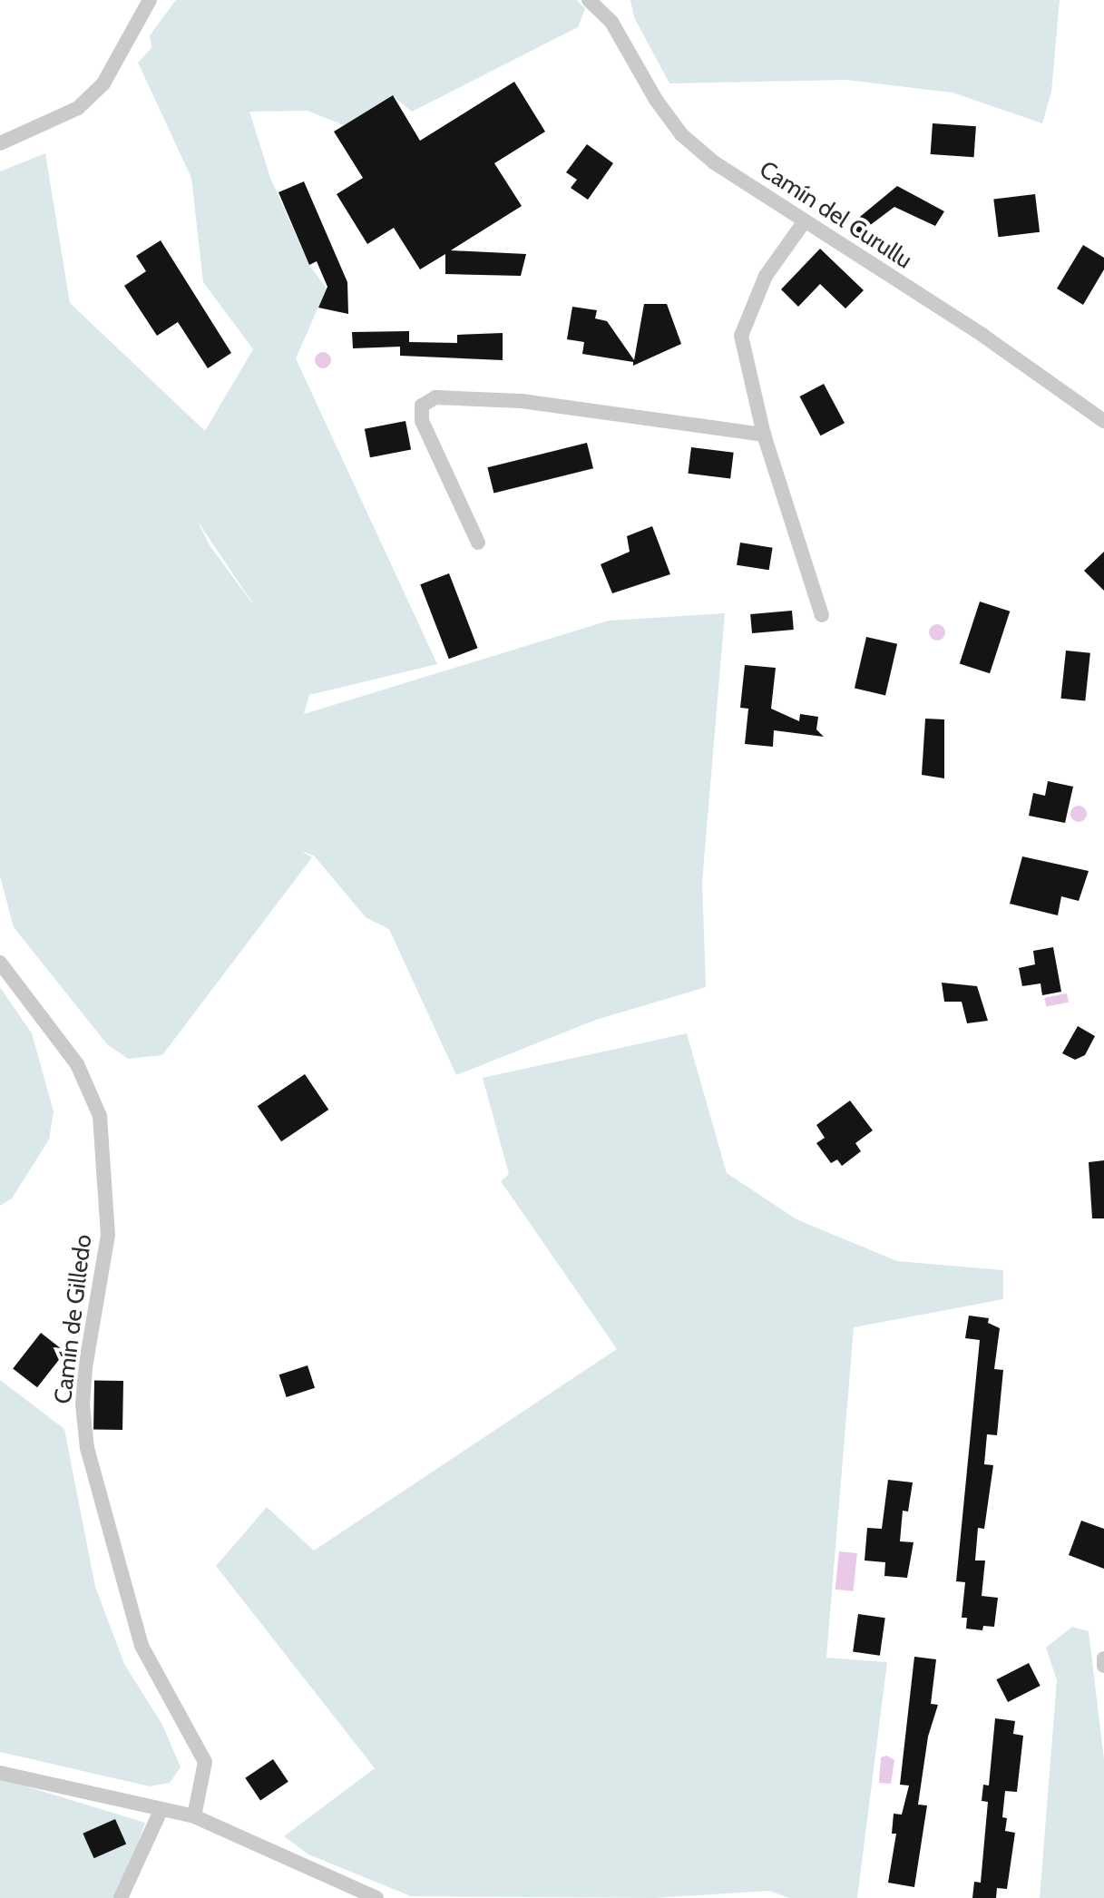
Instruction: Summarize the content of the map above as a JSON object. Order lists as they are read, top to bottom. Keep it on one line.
{"streets":{"street":["Camín del Curullu","Camín de Gilledo"]}}
